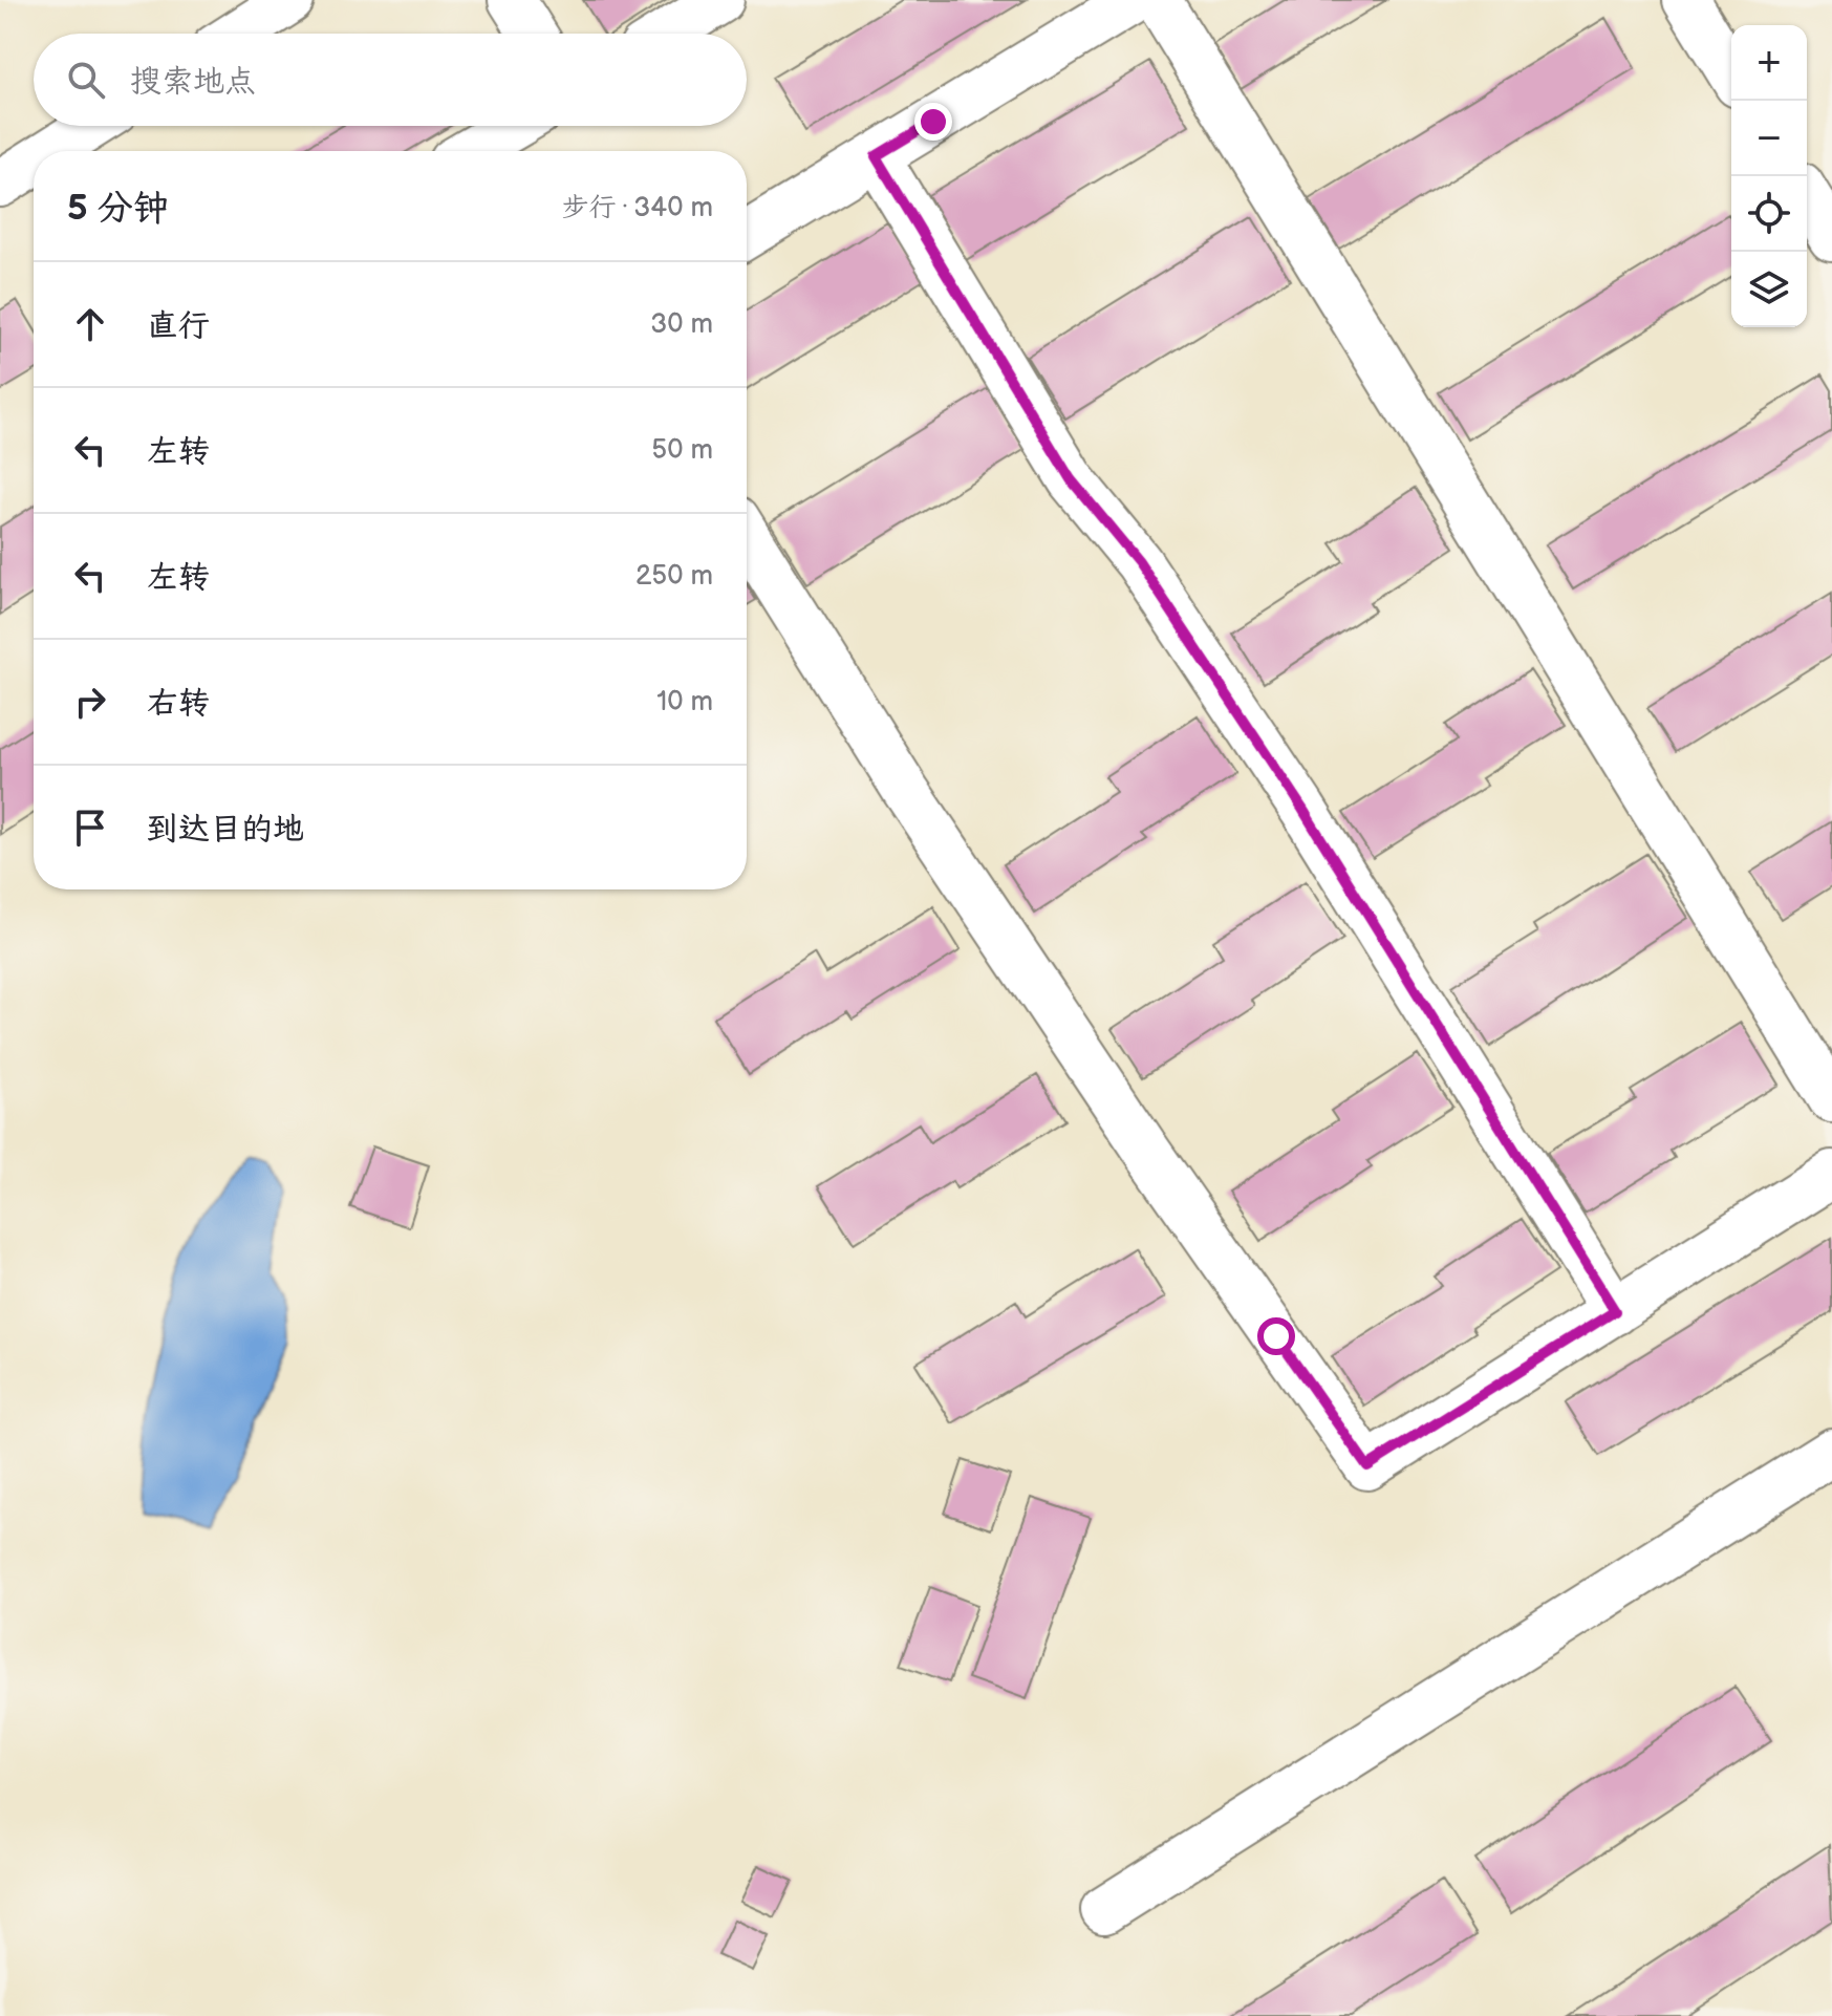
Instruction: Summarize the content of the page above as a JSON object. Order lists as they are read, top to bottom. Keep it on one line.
{"page":{"map_buttons":["+","−"],"search":"搜索地点","heading":["5 分钟","步行 · 340 m"],"list":[["直行","30 m"],["左转","50 m"],["左转","250 m"],["右转","10 m"],"到达目的地"]}}
